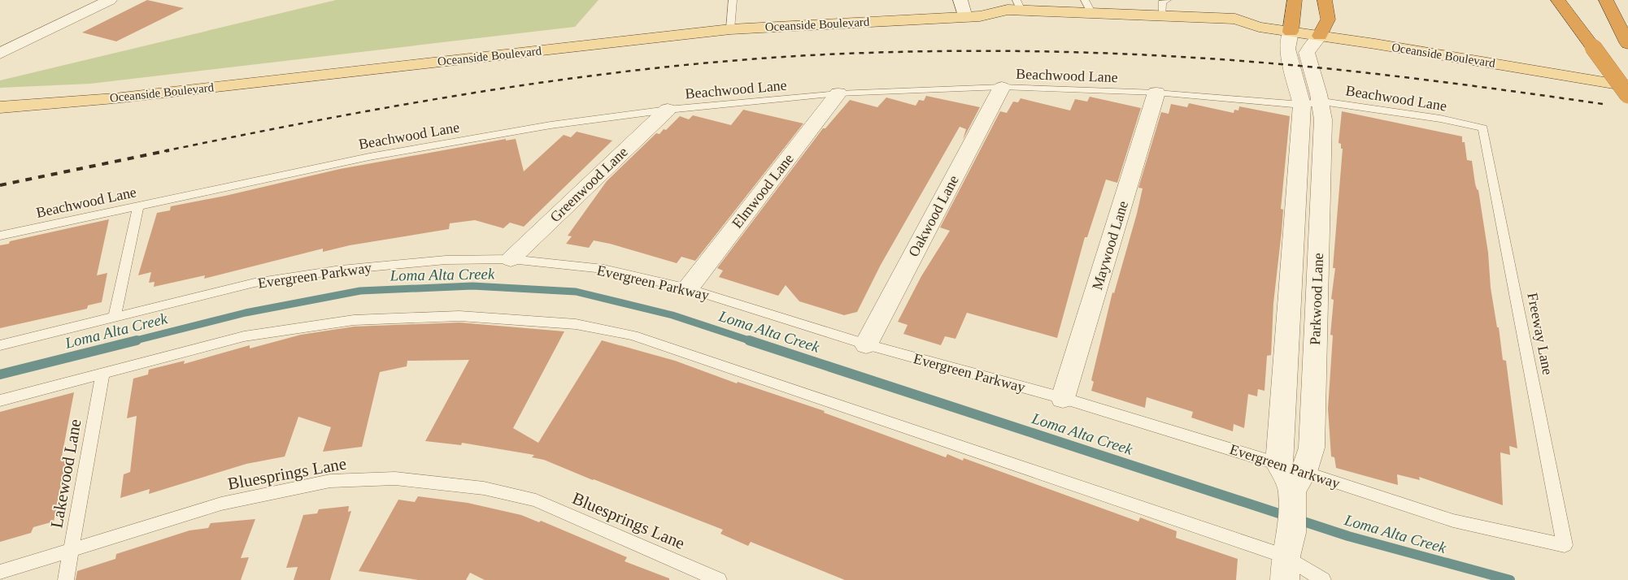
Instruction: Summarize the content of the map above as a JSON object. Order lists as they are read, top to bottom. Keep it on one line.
{"streets":{"main road":["Oceanside Boulevard"],"street":["Greenwood Lane","Elmwood Lane","Oakwood Lane","Maywood Lane","Parkwood Lane"],"lane":["Beachwood Lane","Evergreen Parkway","Freeway Lane","Lakewood Lane","Bluesprings Lane"]},"crossings":[["Beachwood Lane","Greenwood Lane"],["Beachwood Lane","Elmwood Lane"],["Beachwood Lane","Oakwood Lane"],["Beachwood Lane","Maywood Lane"],["Beachwood Lane","Parkwood Lane"],["Beachwood Lane","Freeway Lane"],["Greenwood Lane","Evergreen Parkway"],["Elmwood Lane","Evergreen Parkway"],["Oakwood Lane","Evergreen Parkway"],["Maywood Lane","Evergreen Parkway"],["Evergreen Parkway","Parkwood Lane"],["Evergreen Parkway","Freeway Lane"],["Lakewood Lane","Bluesprings Lane"]],"water":["Loma Alta Creek"]}
